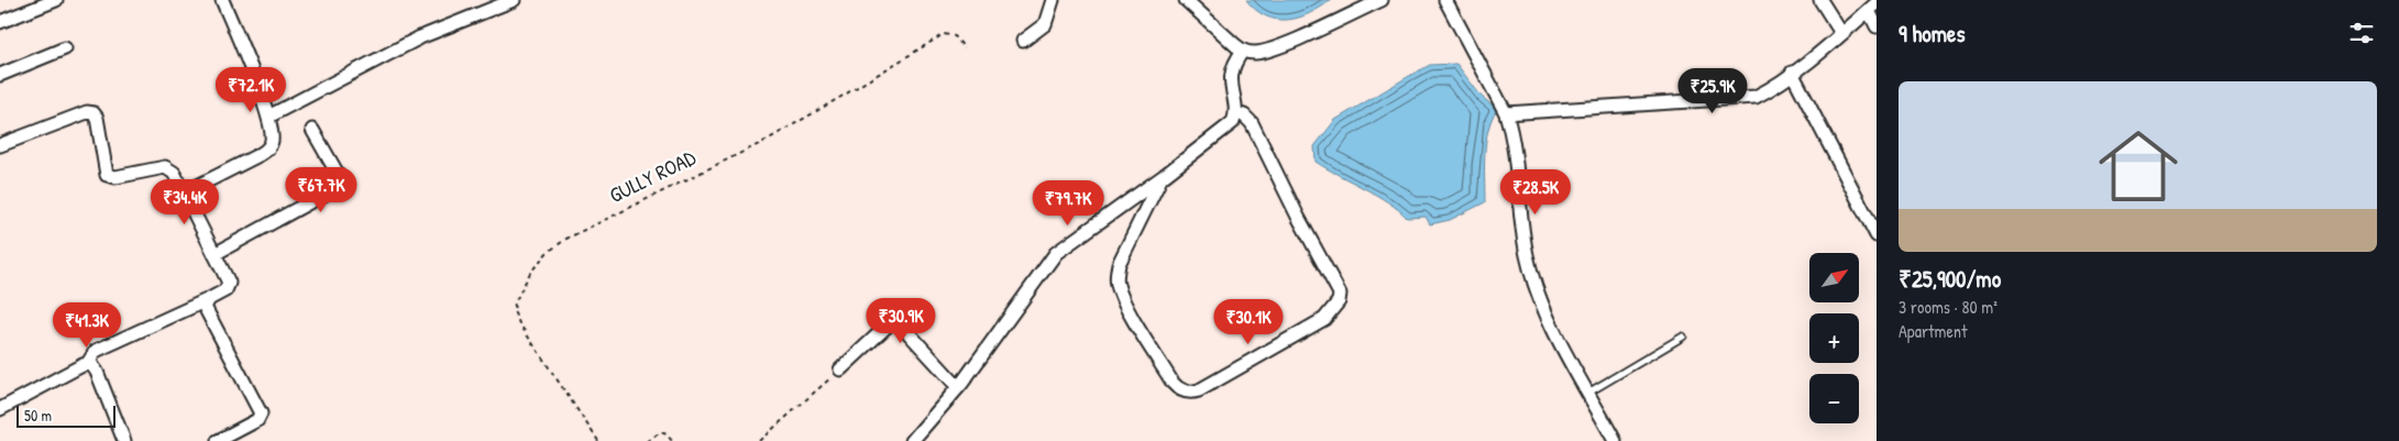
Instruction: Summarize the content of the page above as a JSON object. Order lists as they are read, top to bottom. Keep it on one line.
{"streets":{"path":["GULLY ROAD"]},"scale_bar":"50 m","north":"top right","page":{"heading":"9 homes","list":[{"name":"₹25,900/mo","note":"3 rooms · 80 m² · Apartment"}],"price":["₹72.1K","₹25.9K","₹67.7K","₹28.5K","₹34.4K","₹79.7K","₹30.9K","₹30.1K","₹41.3K"],"map_buttons":["+","−"],"scale":"50 m"}}
